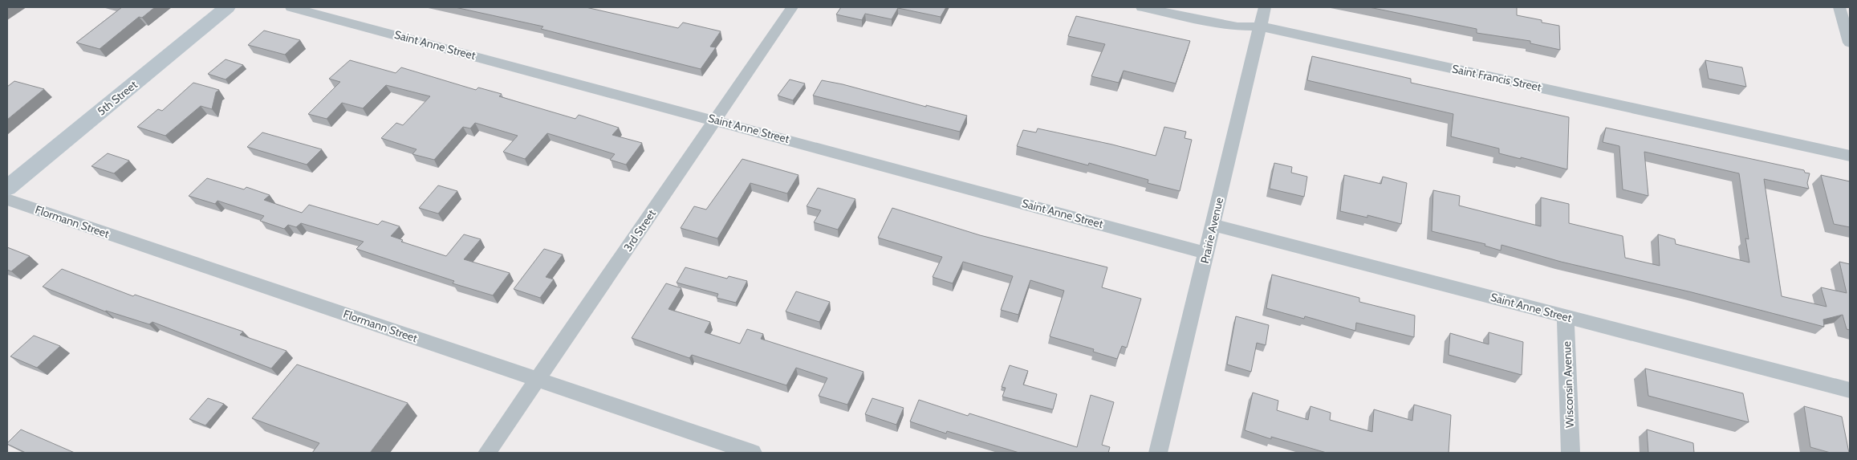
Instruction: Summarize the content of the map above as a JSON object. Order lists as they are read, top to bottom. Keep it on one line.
{"streets":{"main road":["5th Street"],"street":["Saint Anne Street","Saint Francis Street","Flormann Street","3rd Street","Prairie Avenue","Wisconsin Avenue"]},"crossings":[["Saint Anne Street","3rd Street"],["Saint Anne Street","Prairie Avenue"],["Saint Anne Street","Wisconsin Avenue"],["Saint Francis Street","Prairie Avenue"],["Flormann Street","3rd Street"]]}
